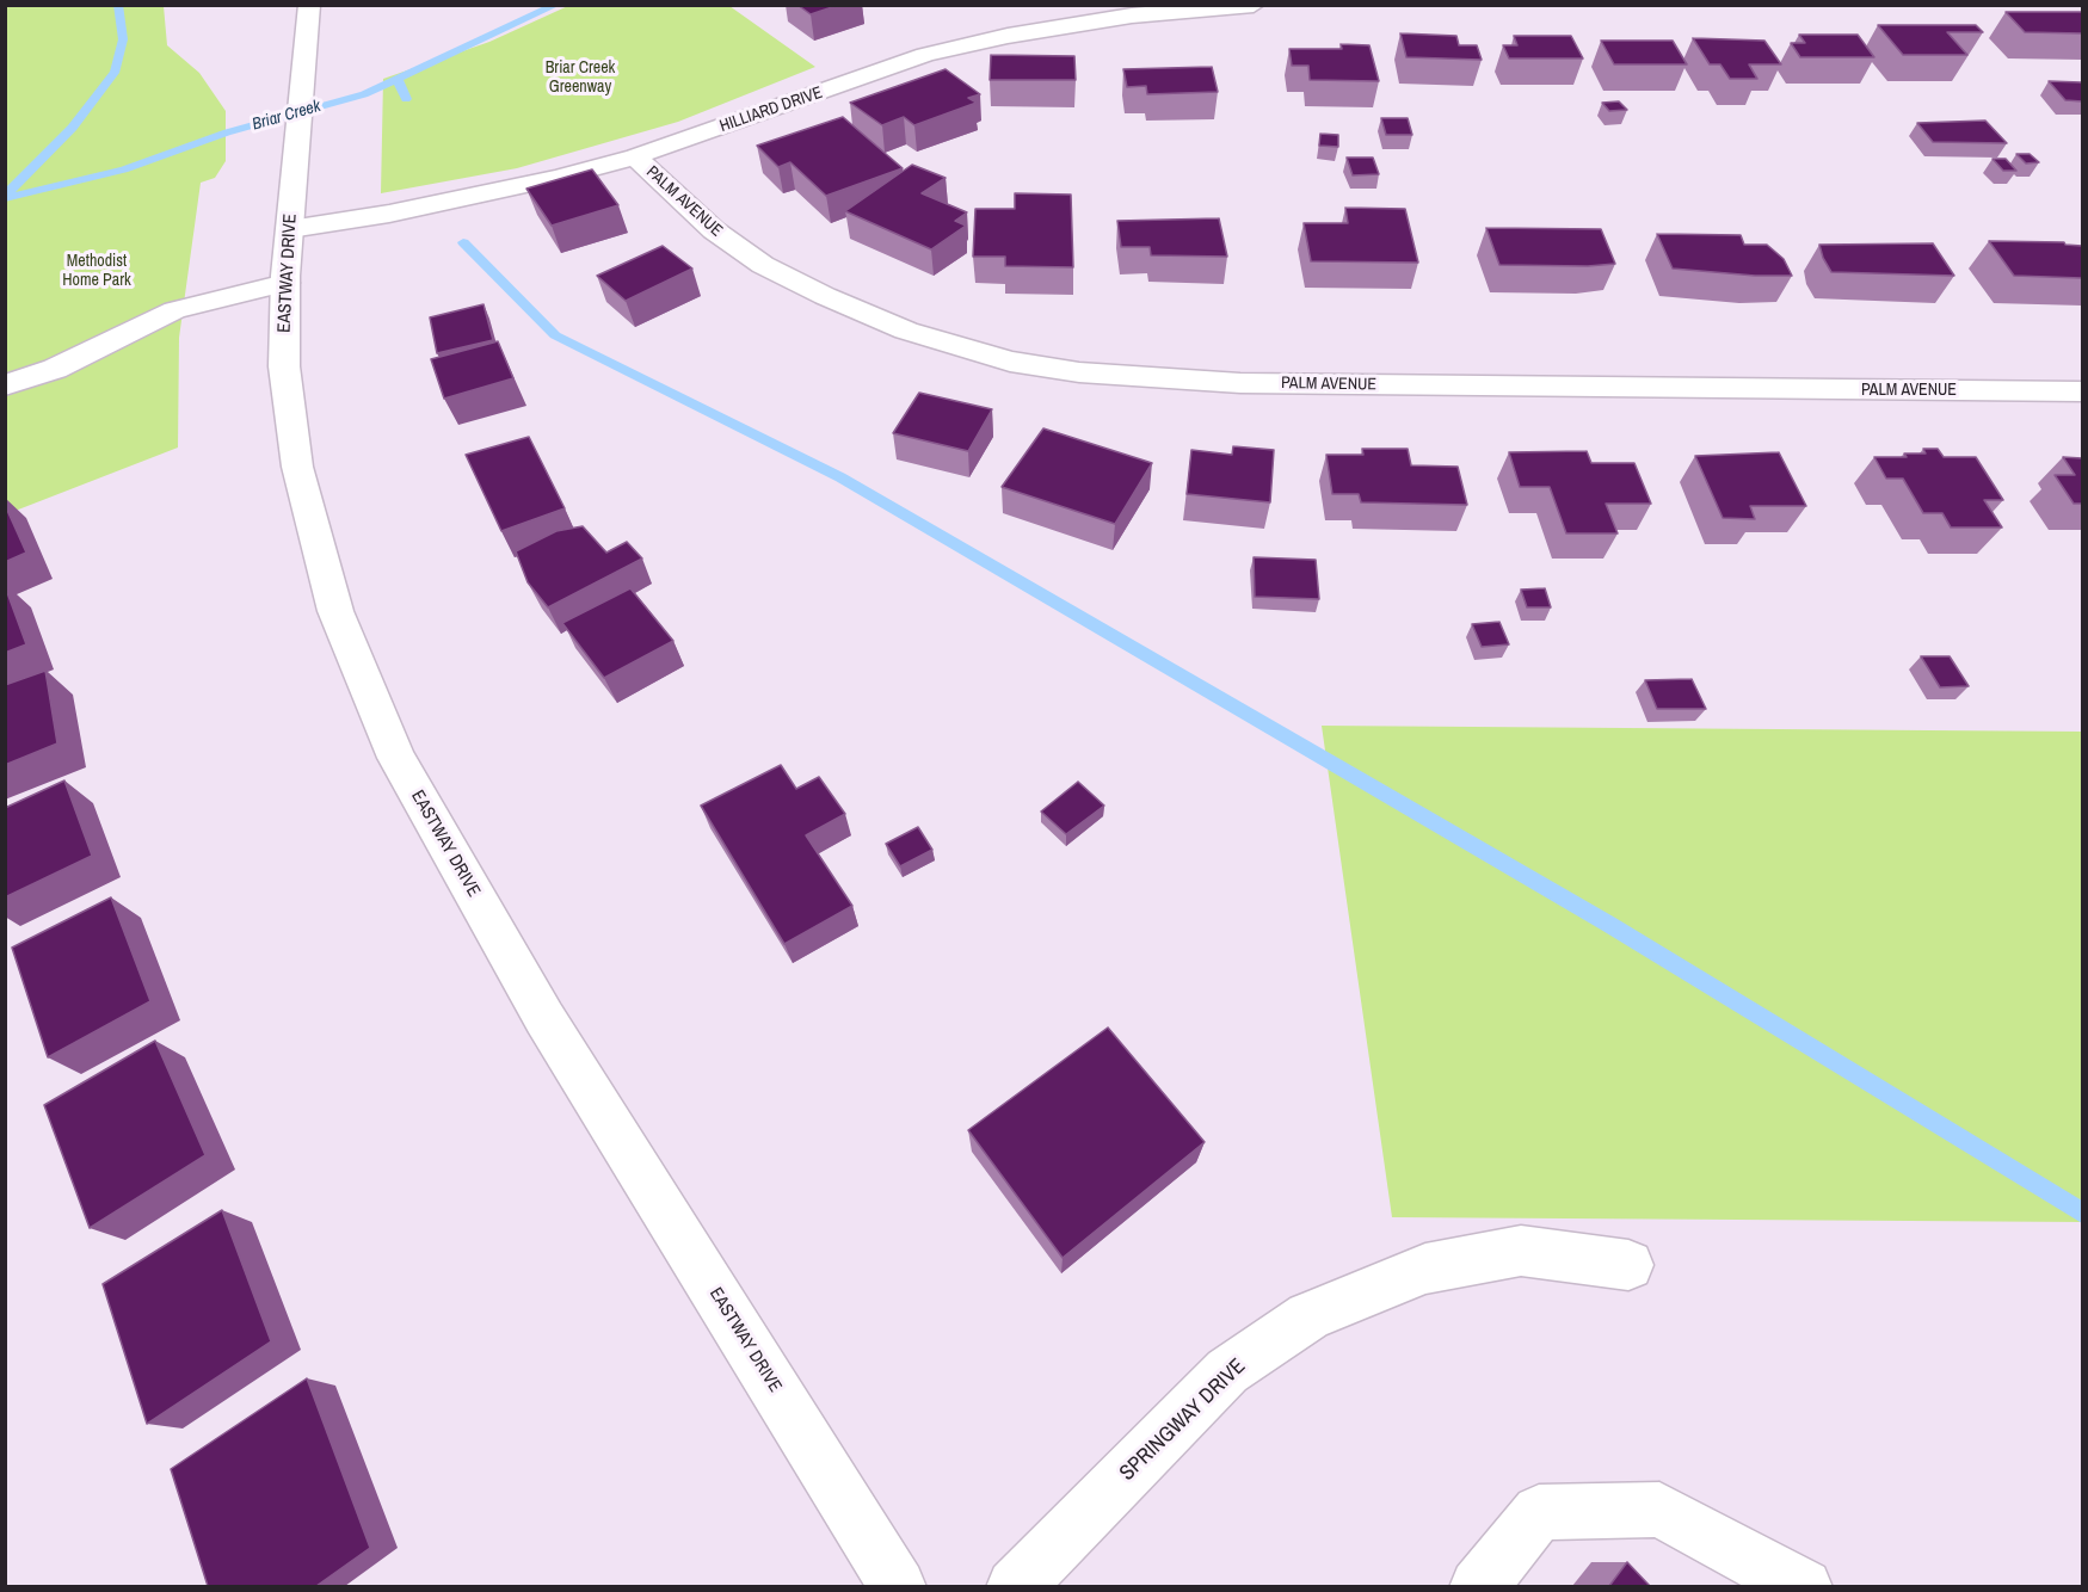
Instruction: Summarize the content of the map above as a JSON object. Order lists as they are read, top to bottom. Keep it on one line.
{"streets":{"street":["HILLIARD DRIVE","PALM AVENUE","EASTWAY DRIVE","SPRINGWAY DRIVE"]},"crossings":[["HILLIARD DRIVE","PALM AVENUE"],["HILLIARD DRIVE","EASTWAY DRIVE"]],"water":["Briar Creek"],"parks":["Briar Creek Greenway","Methodist Home Park"]}
